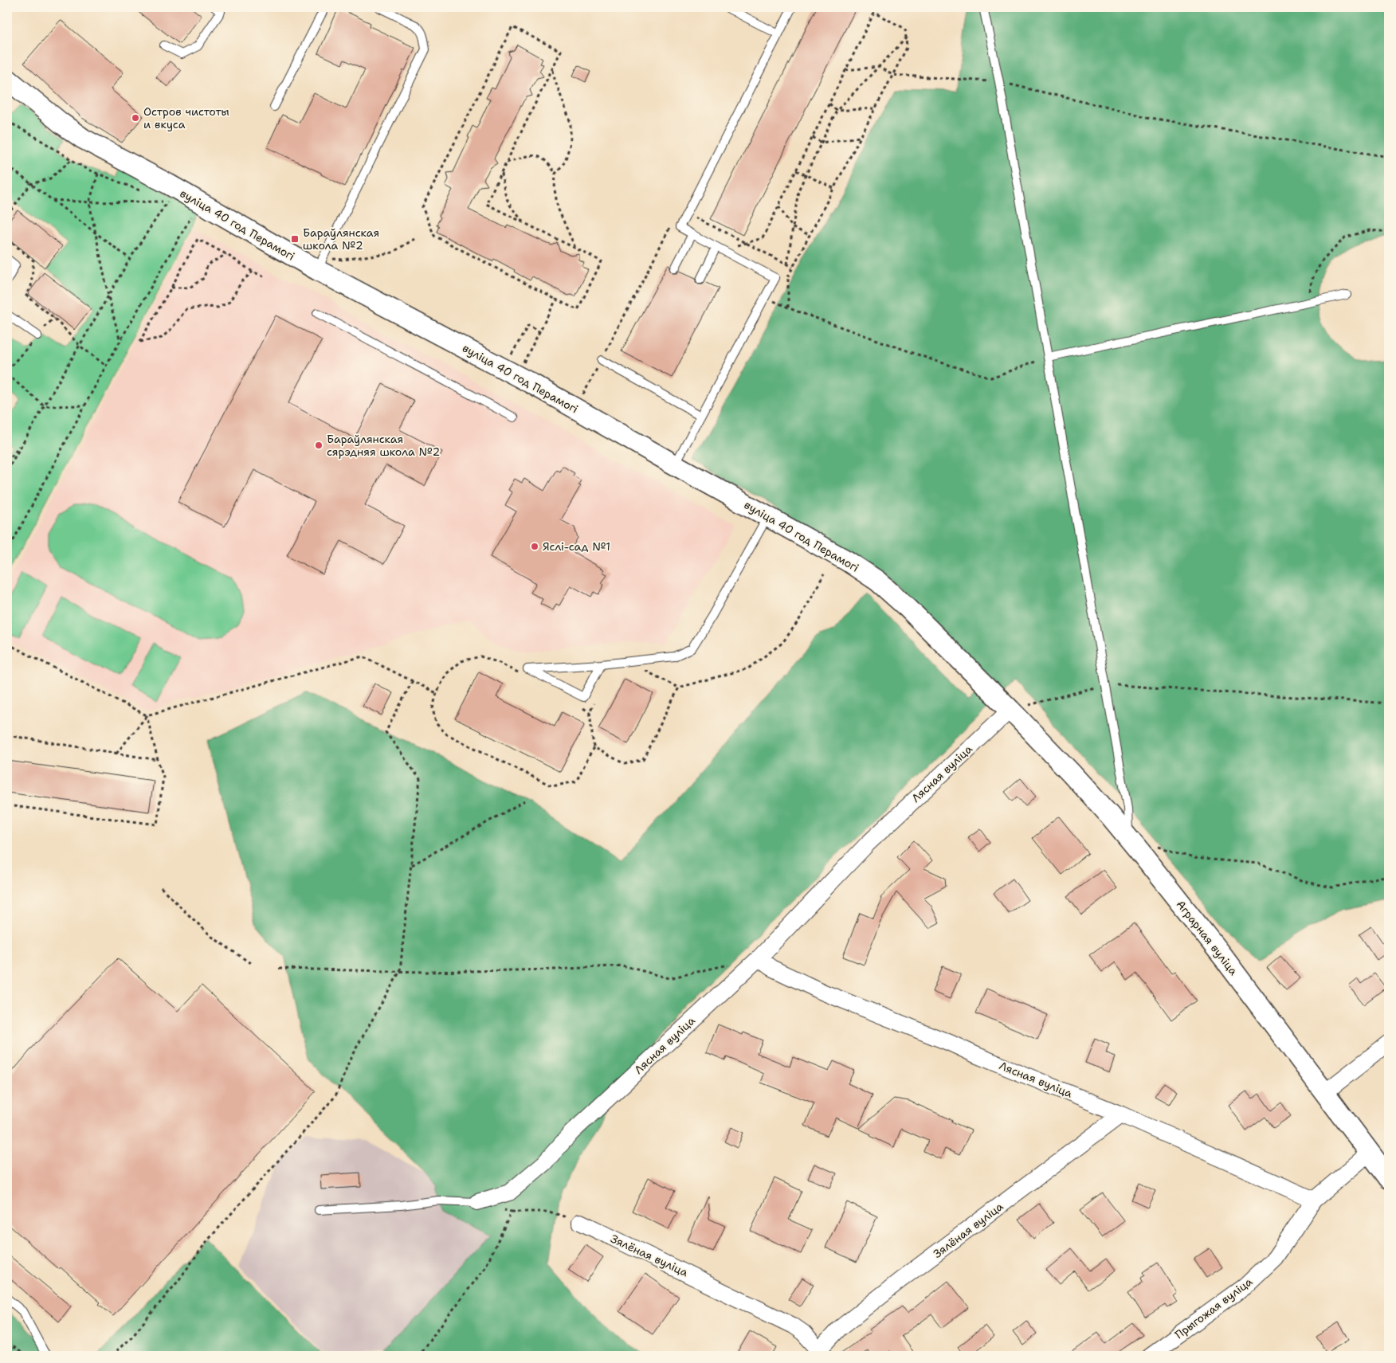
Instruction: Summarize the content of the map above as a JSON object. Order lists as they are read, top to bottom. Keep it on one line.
{"streets":{"street":["вуліца 40 год Перамогі","Лясная вуліца","Аграрная вуліца","Зялёная вуліца","Прыгожая вуліца"]},"crossings":[["вуліца 40 год Перамогі","Лясная вуліца"],["вуліца 40 год Перамогі","Аграрная вуліца"],["Лясная вуліца","Аграрная вуліца"],["Лясная вуліца","Зялёная вуліца"],["Лясная вуліца","Прыгожая вуліца"],["Аграрная вуліца","Прыгожая вуліца"]],"places":{"other":["Остров чистоты и вкуса","Бараўлянская сярэдняя школа №2","Яслі-сад №1"],"transit":["Бараўлянская школа №2"]}}
